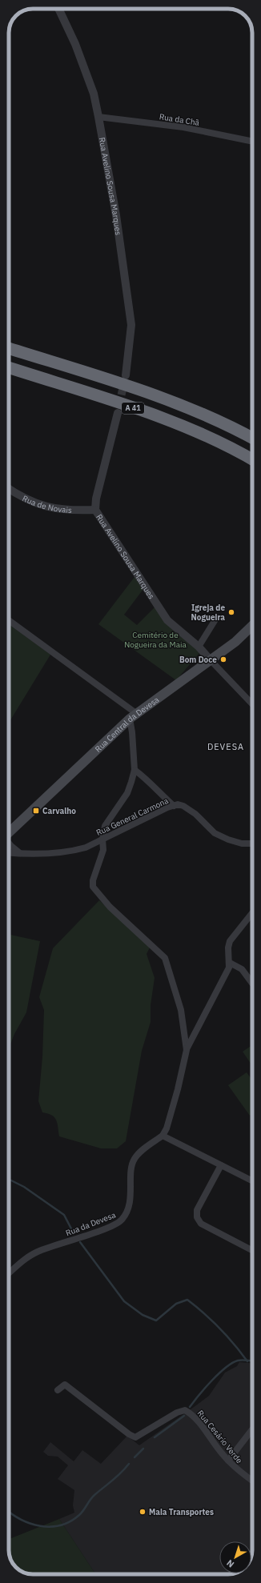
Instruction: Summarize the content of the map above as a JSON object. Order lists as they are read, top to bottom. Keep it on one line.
{"streets":{"highway":["A 41"],"main road":["Rua Central da Devesa"],"street":["Rua da Chã","Rua Avelino Sousa Marques","Rua de Novais","Rua General Carmona","Rua da Devesa","Rua Cesário Verde"]},"crossings":[["Rua da Chã","Rua Avelino Sousa Marques"],["Rua Avelino Sousa Marques","Rua de Novais"],["Rua Avelino Sousa Marques","Rua Central da Devesa"]],"districts":["DEVESA"],"parks":["Cemitério de Nogueira da Maia"],"places":{"other":["Igreja de Nogueira","Bom Doce","Maia Transportes"],"transit":["Carvalho"]},"north":"bottom left"}
